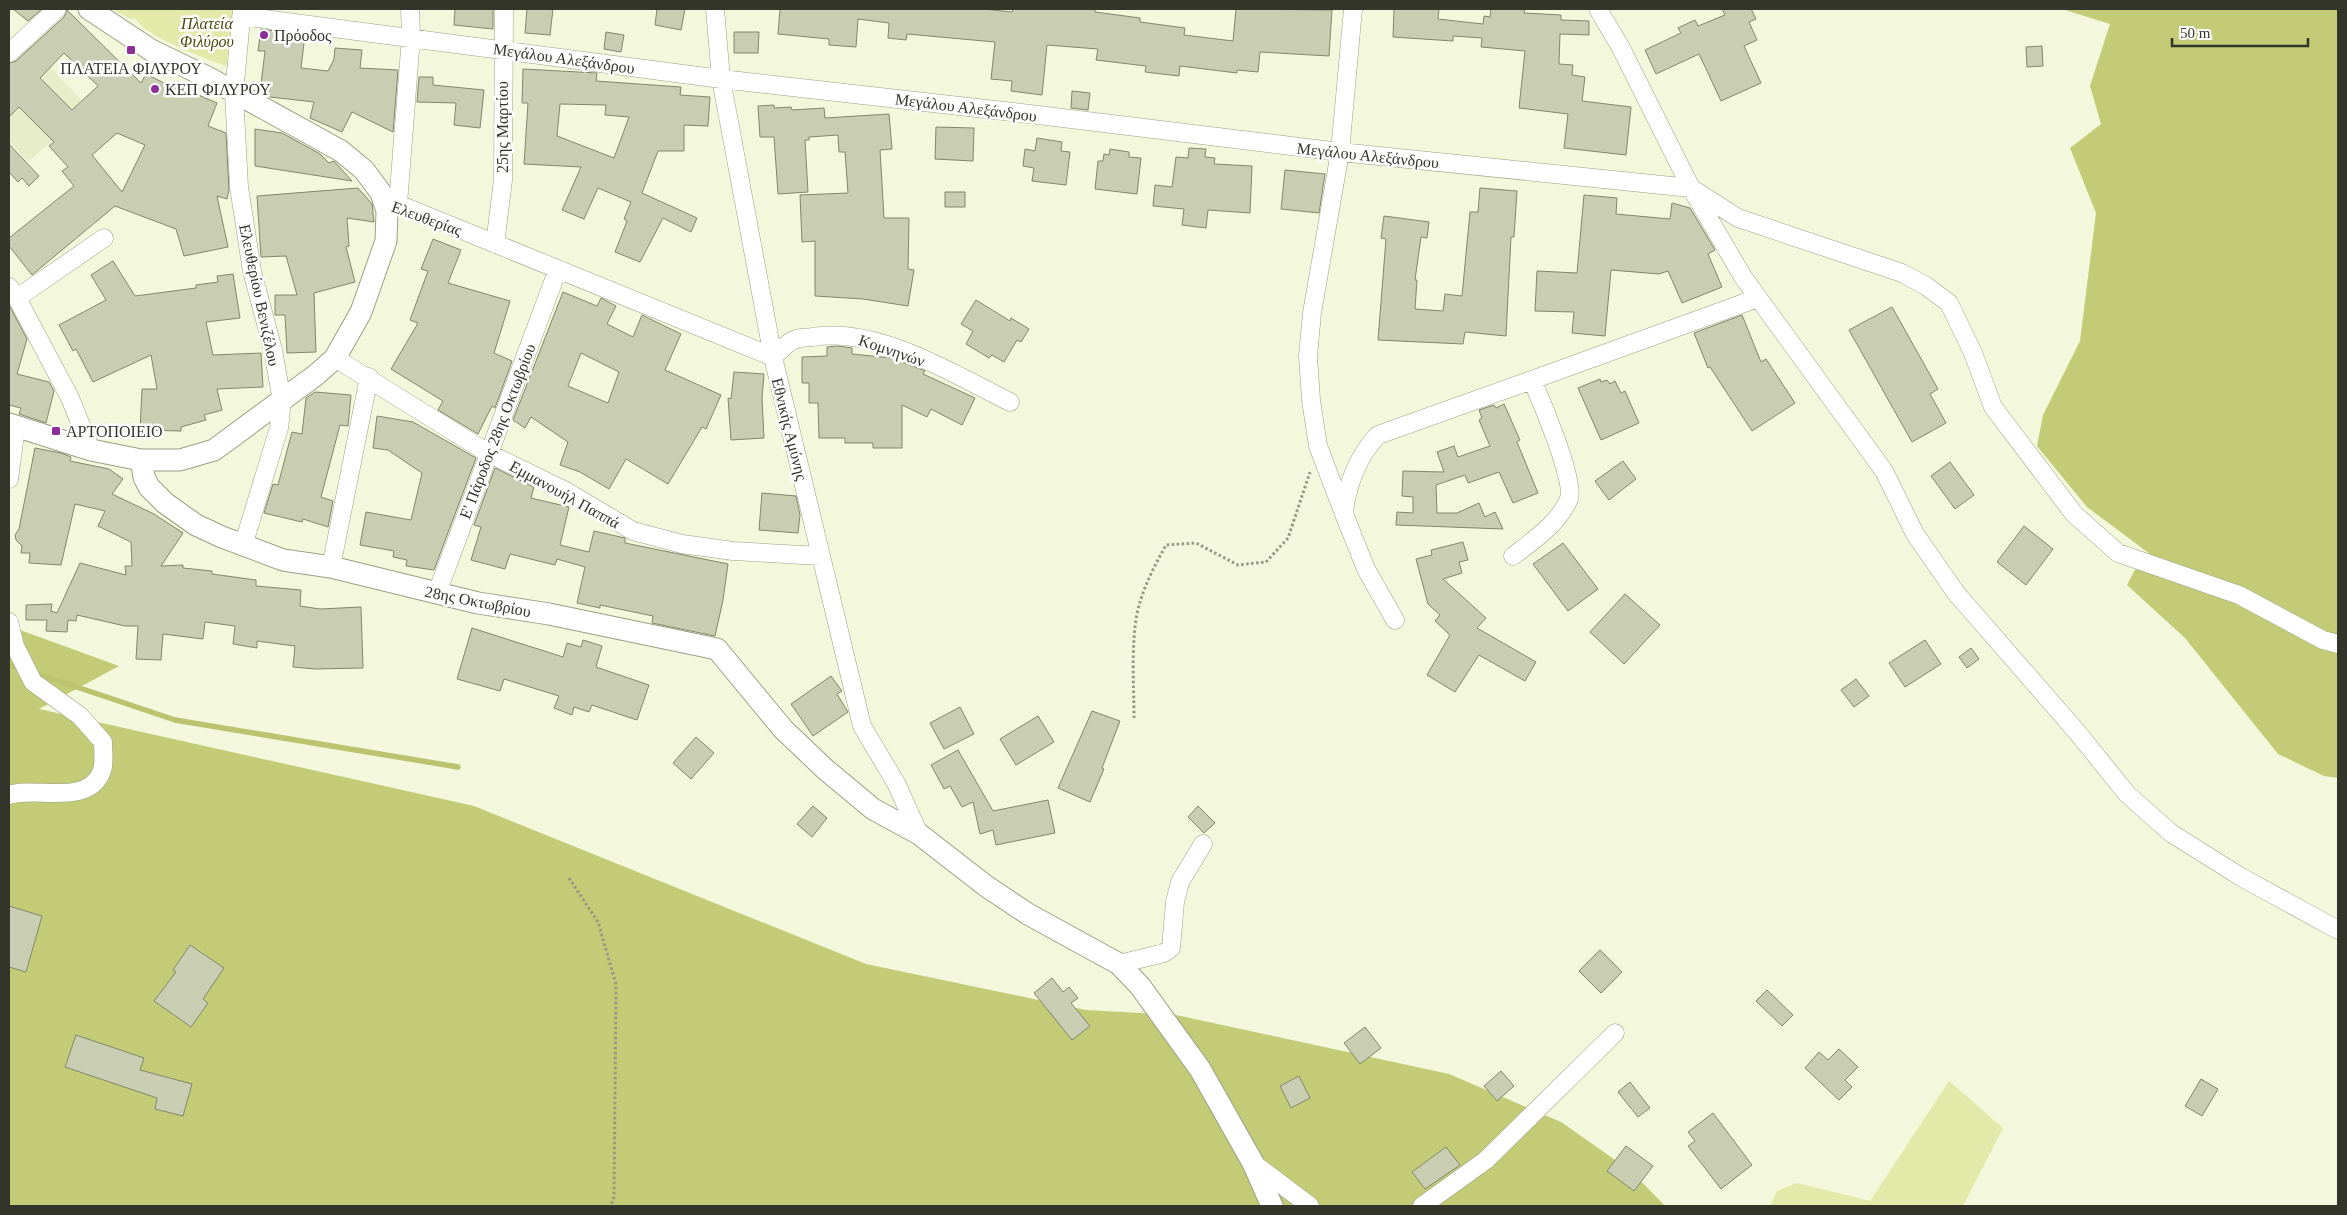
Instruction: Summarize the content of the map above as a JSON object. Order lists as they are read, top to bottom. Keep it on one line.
{"streets":{"street":["Μεγάλου Αλεξάνδρου","25ης Μαρτίου","Ελευθερίας","Ελευθερίου Βενιζέλου","Κομνηνών","Εθνικής Αμύνης","Ε' Πάροδος 28ης Οκτωβρίου","Εμμανουήλ Παππά","28ης Οκτωβρίου"]},"crossings":[["Μεγάλου Αλεξάνδρου","25ης Μαρτίου"],["Μεγάλου Αλεξάνδρου","Ελευθερίου Βενιζέλου"],["Μεγάλου Αλεξάνδρου","Εθνικής Αμύνης"],["25ης Μαρτίου","Ελευθερίας"],["Ελευθερίας","Ελευθερίου Βενιζέλου"],["Ελευθερίας","Κομνηνών"],["Ελευθερίας","Εθνικής Αμύνης"],["Ελευθερίας","Ε' Πάροδος 28ης Οκτωβρίου"],["Ελευθερίου Βενιζέλου","28ης Οκτωβρίου"],["Κομνηνών","Εθνικής Αμύνης"],["Εθνικής Αμύνης","Εμμανουήλ Παππά"],["Εθνικής Αμύνης","28ης Οκτωβρίου"],["Ε' Πάροδος 28ης Οκτωβρίου","Εμμανουήλ Παππά"],["Ε' Πάροδος 28ης Οκτωβρίου","28ης Οκτωβρίου"]],"parks":["Πλατεία Φιλύρου"],"places":{"other":["Πρόοδος","ΚΕΠ ΦΙΛΥΡΟΥ"],"transit":["ΠΛΑΤΕΙΑ ΦΙΛΥΡΟΥ","ΑΡΤΟΠΟΙΕΙΟ"]},"scale_bar":"50 m"}
